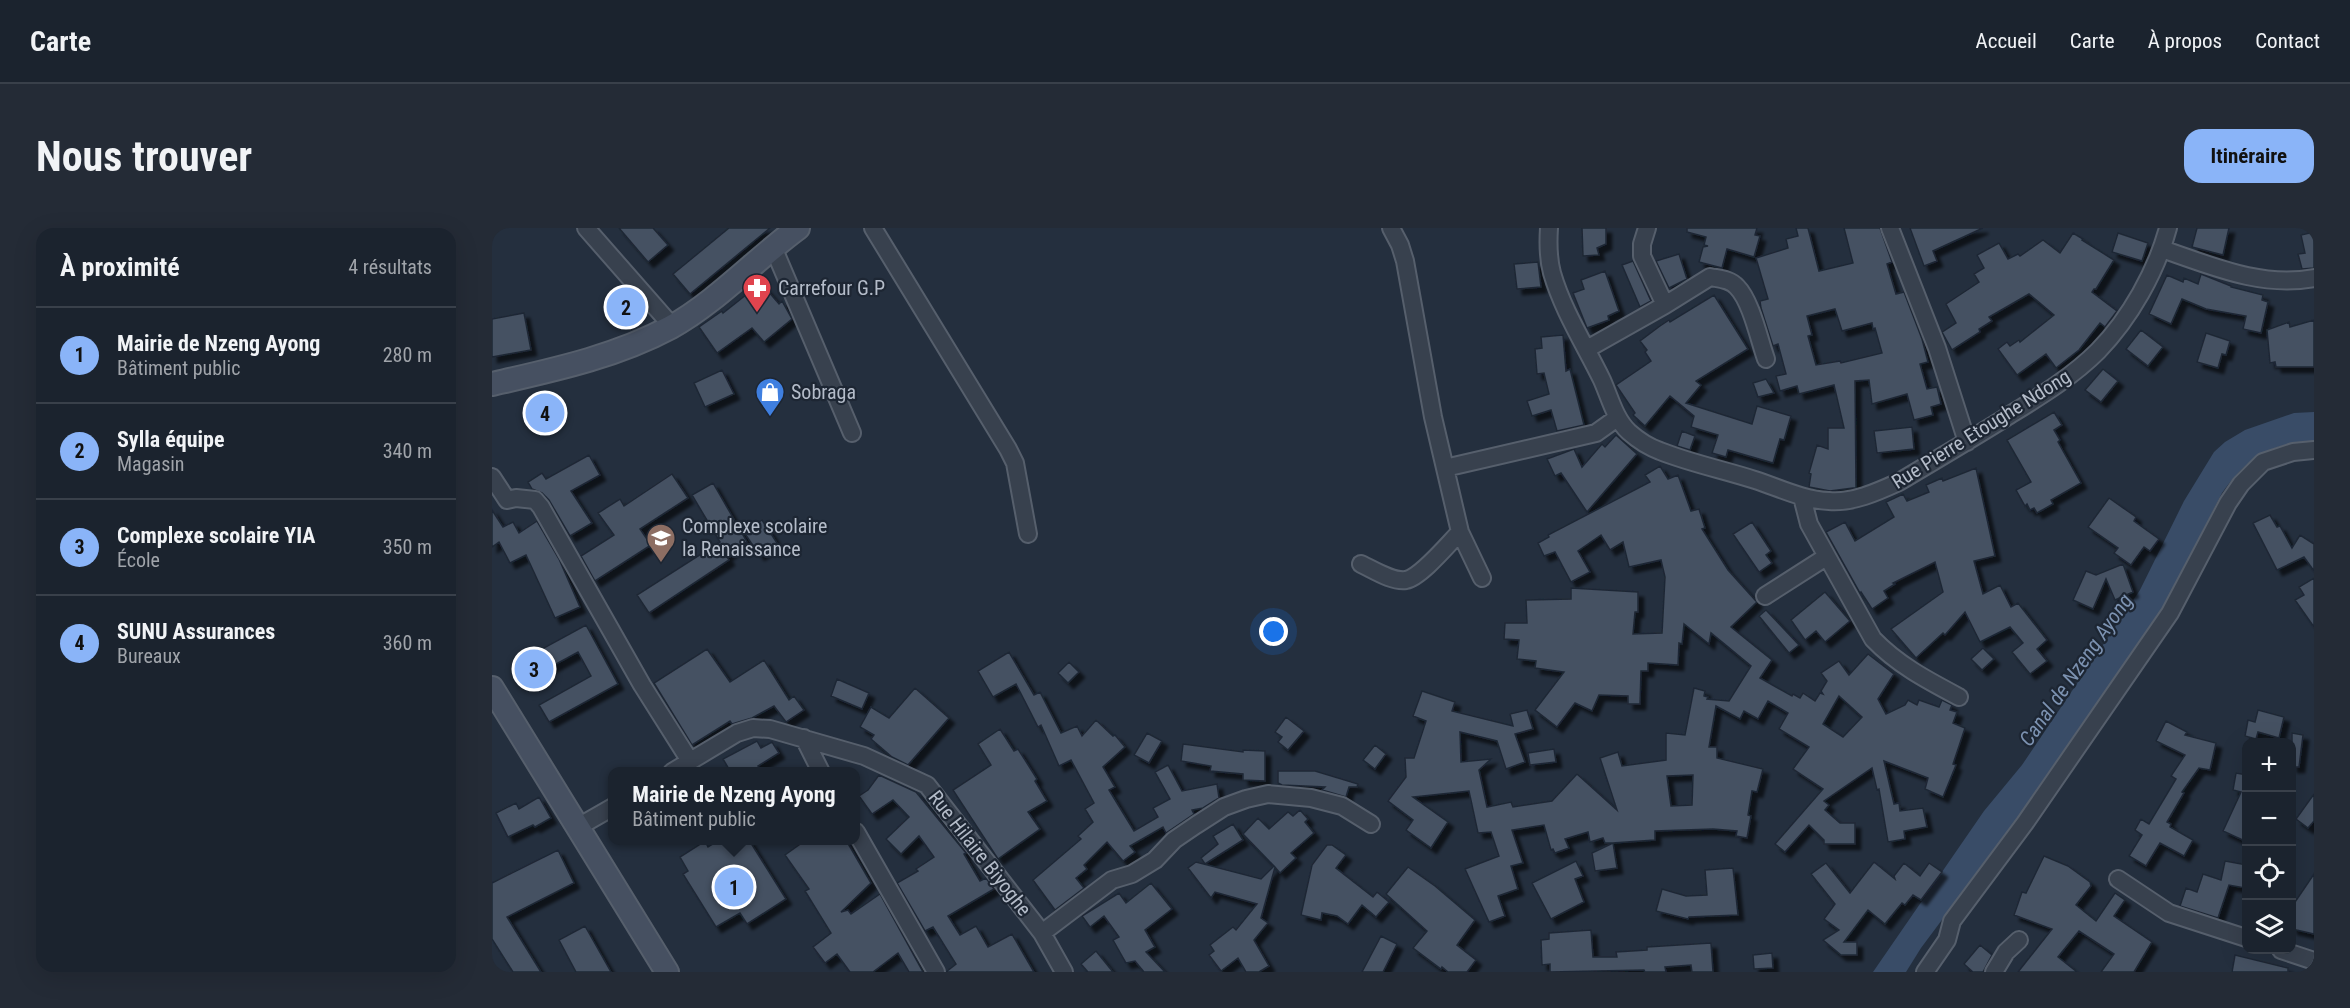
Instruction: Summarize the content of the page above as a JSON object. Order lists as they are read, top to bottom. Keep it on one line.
{"streets":{"street":["Rue Pierre Etoughe Ndong","Rue Hilaire Biyoghe"]},"water":["Canal de Nzeng Ayong"],"places":{"pharmacy":["Carrefour G.P"],"shop":["Sobraga"],"school or university":["Complexe scolaire la Renaissance"]},"page":{"header":"Carte","nav":["Accueil","Carte","À propos","Contact"],"buttons":"Itinéraire","title":"Nous trouver","heading":["À proximité","4 résultats"],"pins":["2","4","3","1"],"list":[{"mark":"1","name":"Mairie de Nzeng Ayong","note":"Bâtiment public","value":"280 m"},{"mark":"2","name":"Sylla équipe","note":"Magasin","value":"340 m"},{"mark":"3","name":"Complexe scolaire YIA","note":"École","value":"350 m"},{"mark":"4","name":"SUNU Assurances","note":"Bureaux","value":"360 m"}],"map_buttons":["+","−"],"popup":["Mairie de Nzeng Ayong","Bâtiment public"]}}
